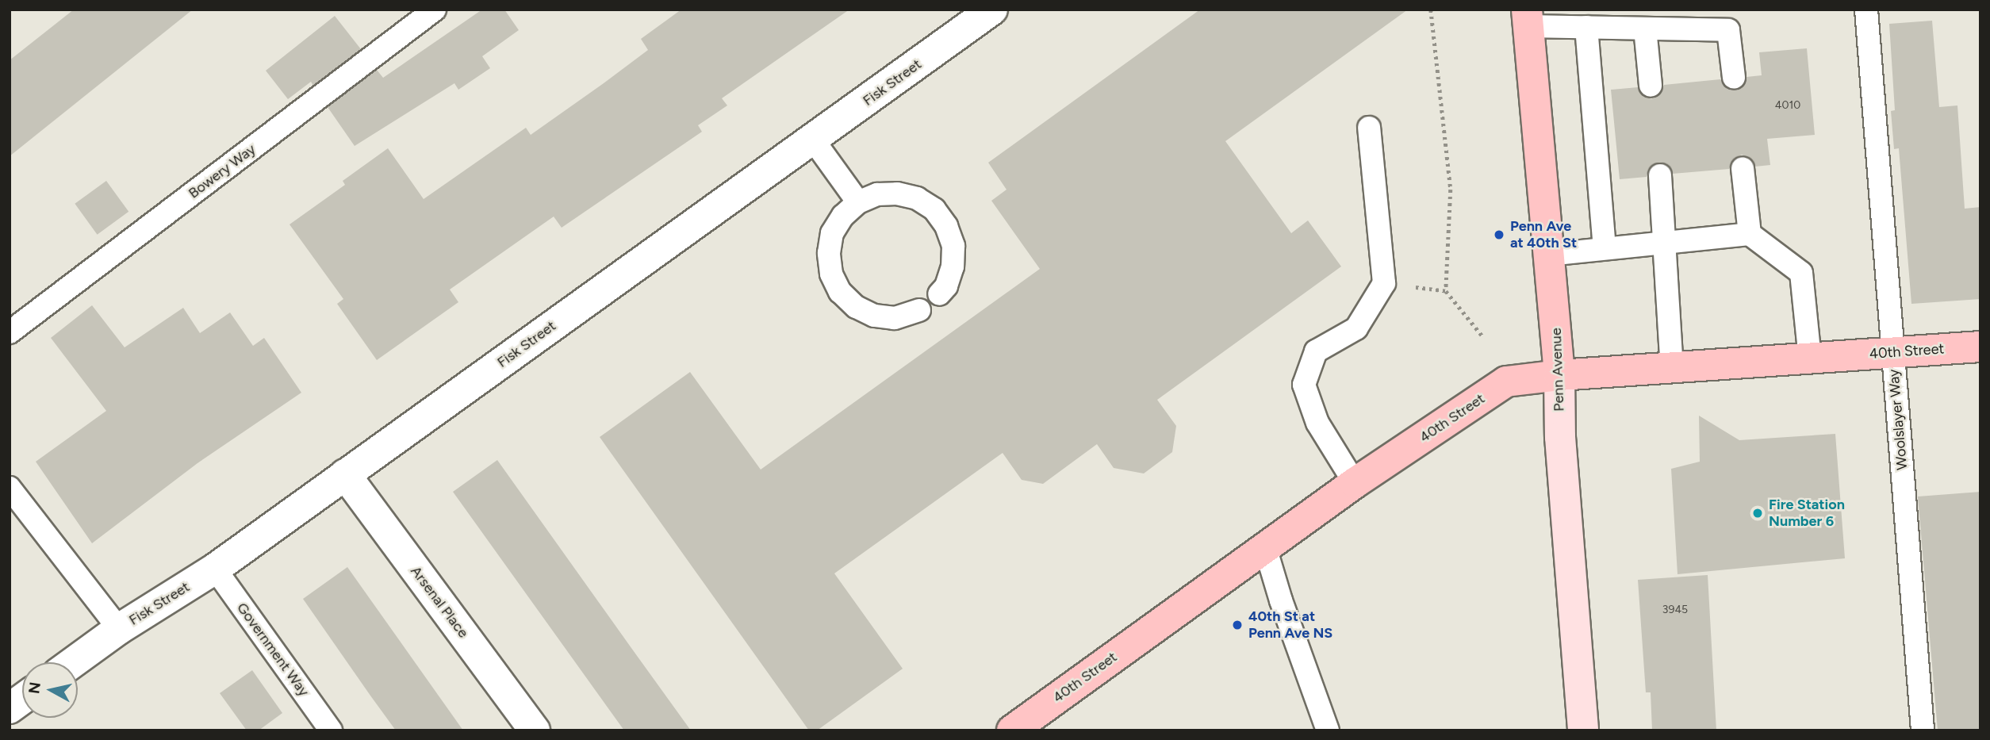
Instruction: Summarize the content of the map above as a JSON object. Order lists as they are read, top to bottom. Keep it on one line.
{"streets":{"main road":["40th Street","Penn Avenue"],"street":["Fisk Street","Arsenal Place"],"lane":["Bowery Way","Woolslayer Way","Government Way"]},"crossings":[["Fisk Street","Arsenal Place"],["Fisk Street","Government Way"],["40th Street","Penn Avenue"],["40th Street","Woolslayer Way"]],"places":["Penn Ave at 40th St","Fire Station Number 6","40th St at Penn Ave NS"],"house_numbers":["4010","3945"],"north":"left"}
